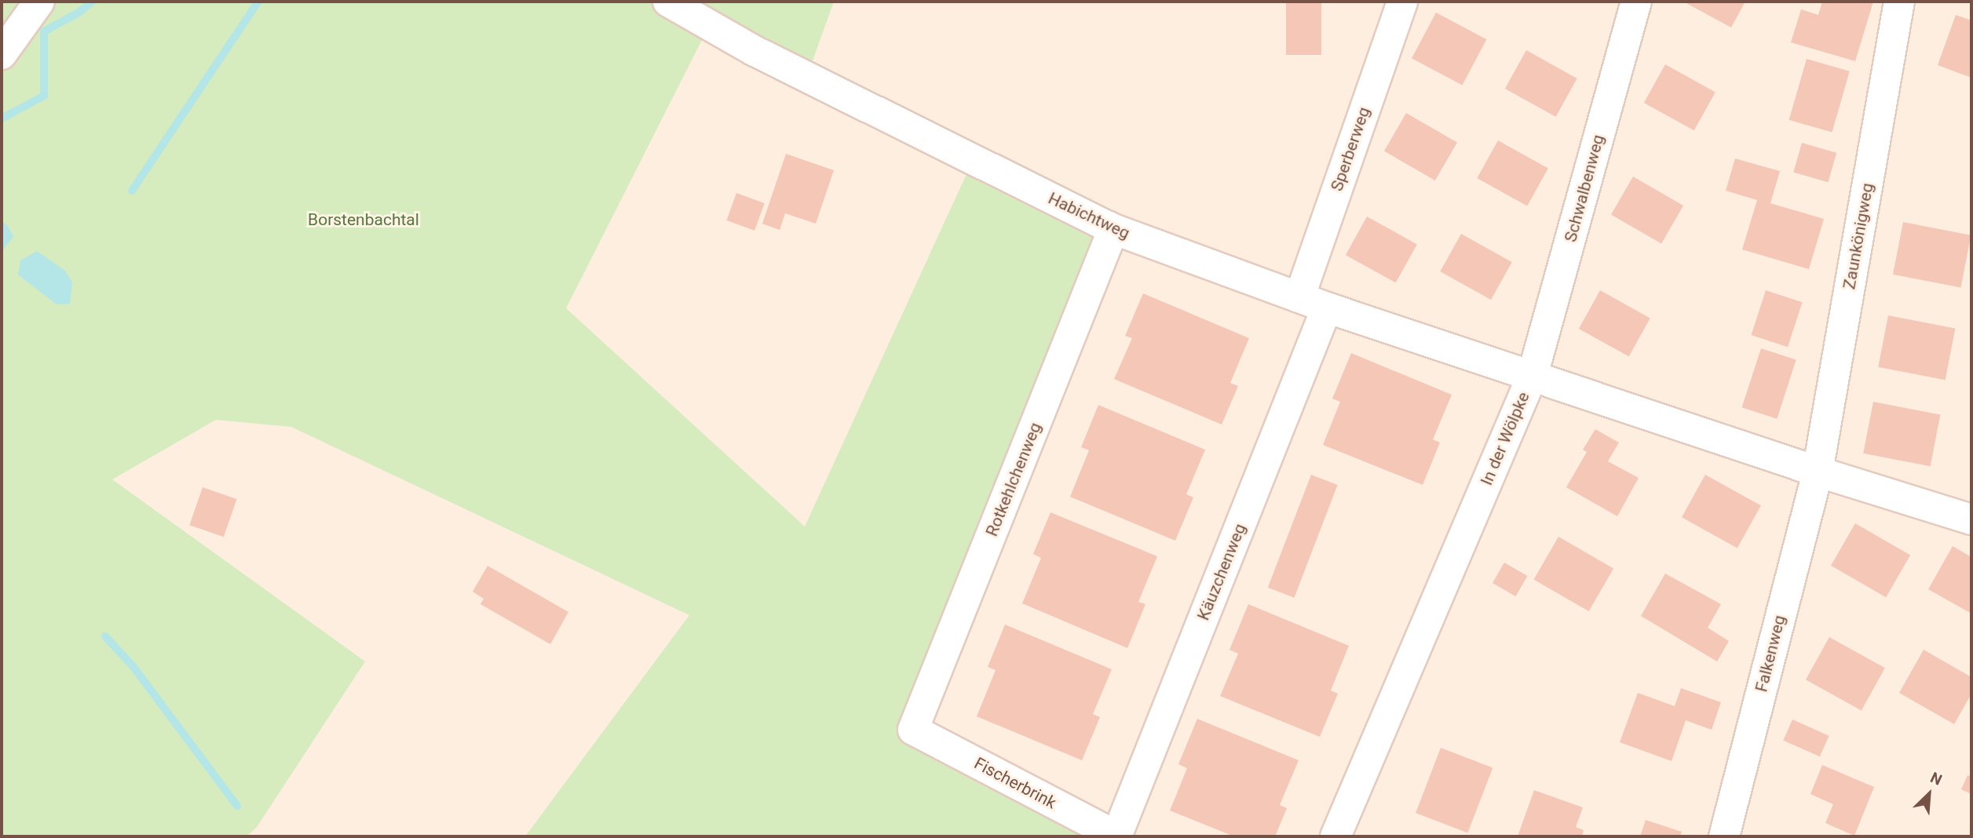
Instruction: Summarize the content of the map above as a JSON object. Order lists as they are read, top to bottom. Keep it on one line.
{"streets":{"street":["Sperberweg","Schwalbenweg","Habichtweg","Zaunkönigweg","In der Wölpke","Rotkehlchenweg","Käuzchenweg","Falkenweg","Fischerbrink"]},"crossings":[["Sperberweg","Habichtweg"],["Schwalbenweg","Habichtweg"],["Schwalbenweg","In der Wölpke"],["Habichtweg","In der Wölpke"],["Habichtweg","Rotkehlchenweg"],["Habichtweg","Käuzchenweg"],["Zaunkönigweg","In der Wölpke"],["Zaunkönigweg","Falkenweg"],["In der Wölpke","Falkenweg"],["Rotkehlchenweg","Fischerbrink"],["Käuzchenweg","Fischerbrink"]],"parks":["Borstenbachtal"],"north":"top right"}
